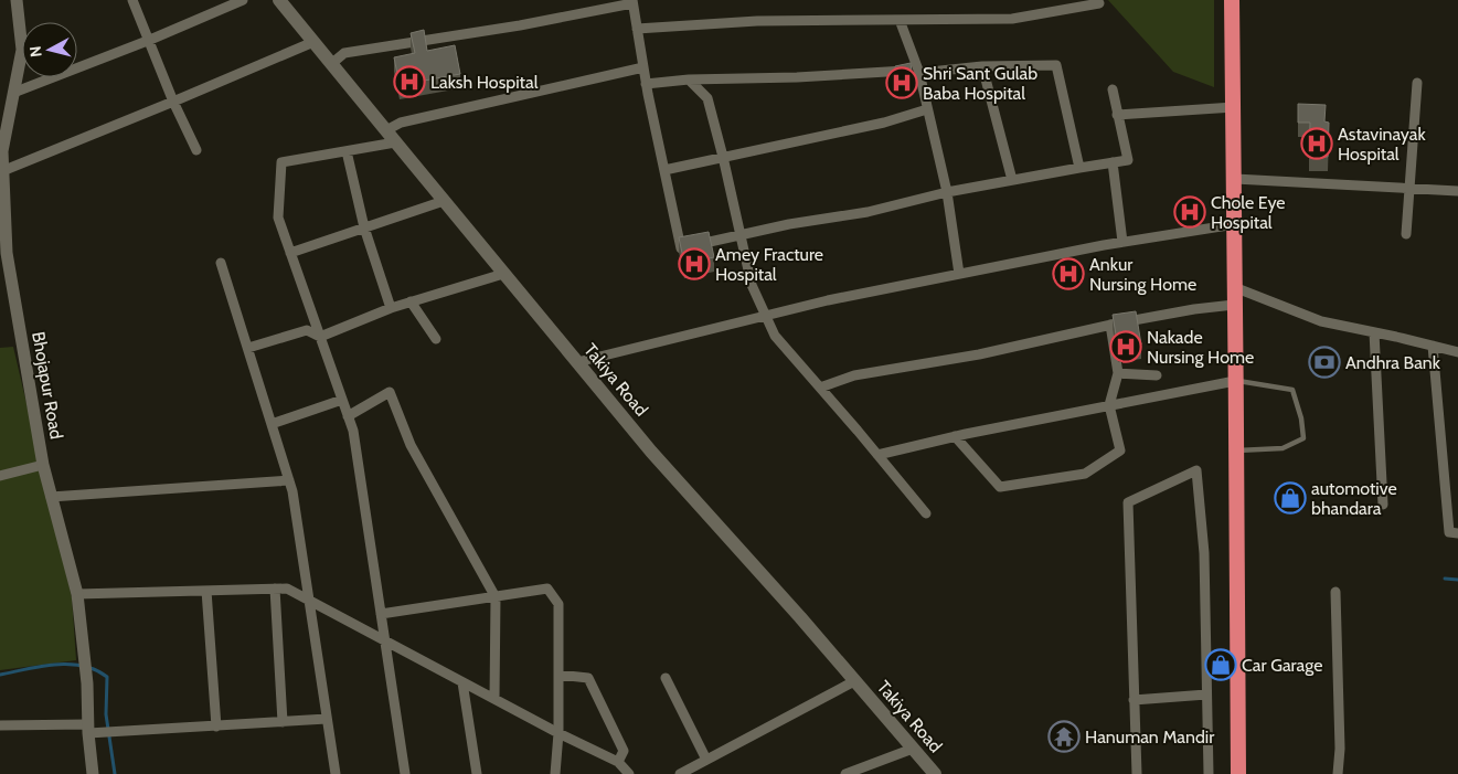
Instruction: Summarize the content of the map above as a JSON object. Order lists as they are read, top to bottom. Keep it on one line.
{"streets":{"main road":["Takiya Road"],"street":["Bhojapur Road"]},"places":{"hospital":["Laksh Hospital","Shri Sant Gulab Baba Hospital","Astavinayak Hospital","Chole Eye Hospital","Amey Fracture Hospital","Ankur Nursing Home","Nakade Nursing Home"],"bank":["Andhra Bank"],"shop":["automotive bhandara","Car Garage"],"temple":["Hanuman Mandir"]},"north":"left"}
